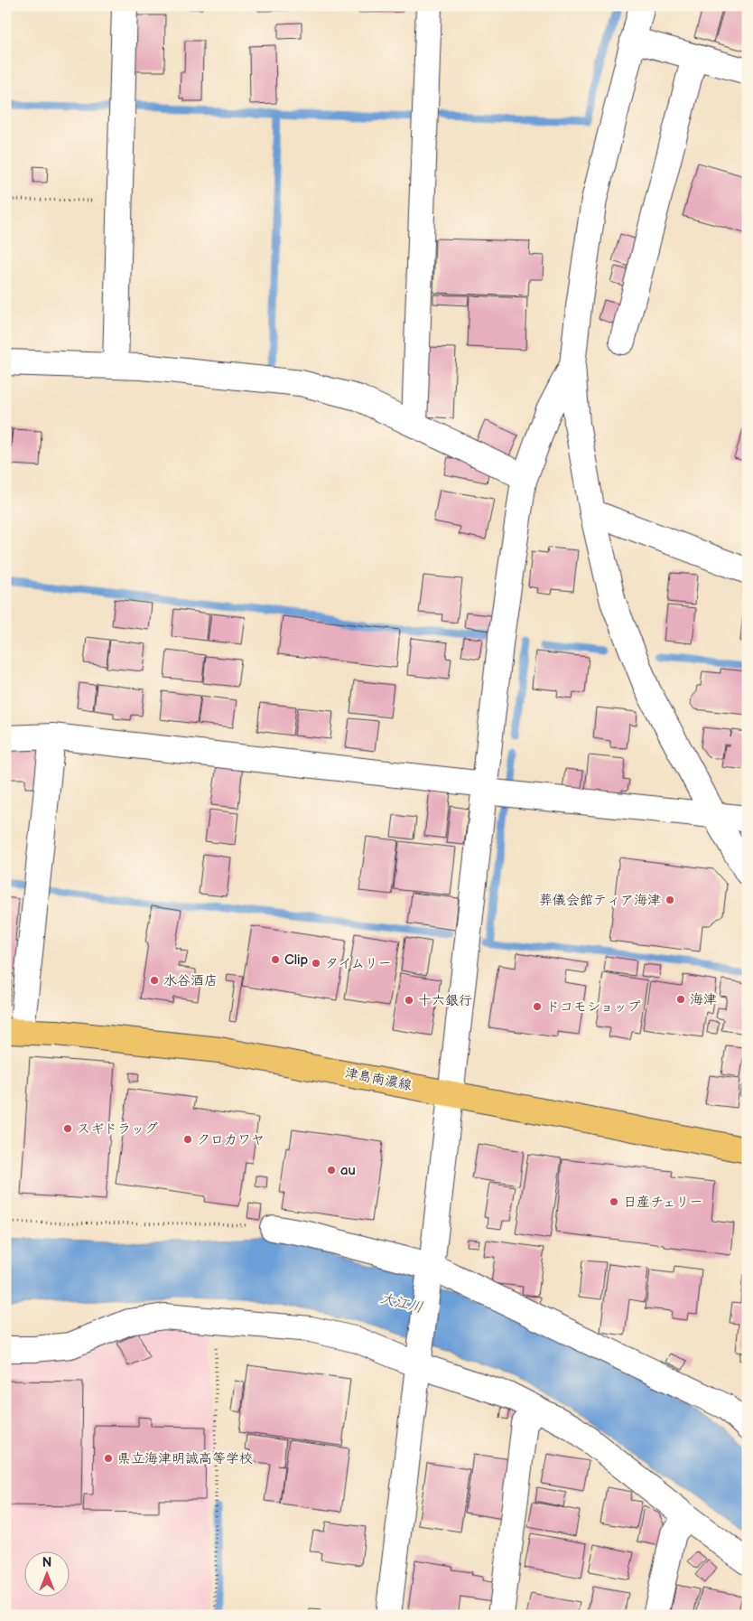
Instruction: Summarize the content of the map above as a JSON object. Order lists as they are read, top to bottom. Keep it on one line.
{"streets":{"main road":["津島南濃線"]},"water":["大江川"],"places":["葬儀会館ティア海津","Clip","タイムリー","水谷酒店","海津","十六銀行","ドコモショップ","スギドラッグ","クロカワヤ","au","日産チェリー","県立海津明誠高等学校"],"north":"top"}
